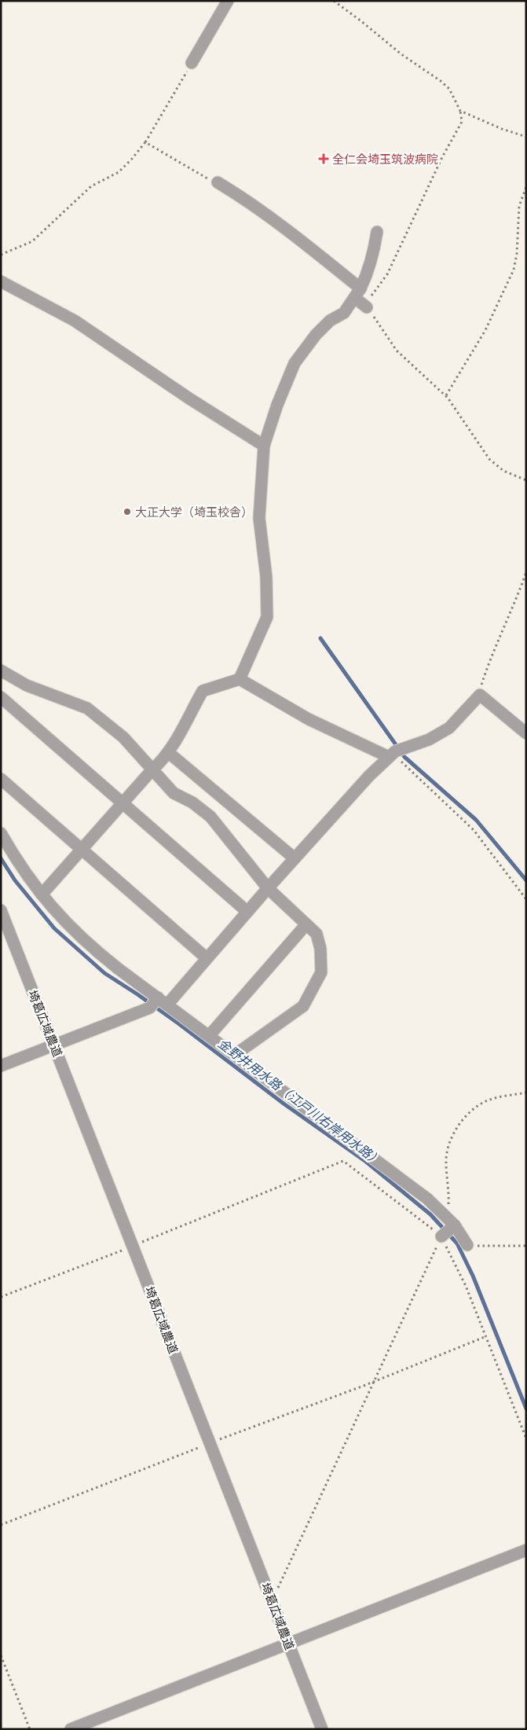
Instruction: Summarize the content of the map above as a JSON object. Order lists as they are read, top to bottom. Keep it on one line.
{"streets":{"street":["埼葛広域農道"]},"water":["金野井用水路（江戸川右岸用水路）"],"places":{"health":["全仁会埼玉筑波病院"],"other":["大正大学（埼玉校舎）"]}}
